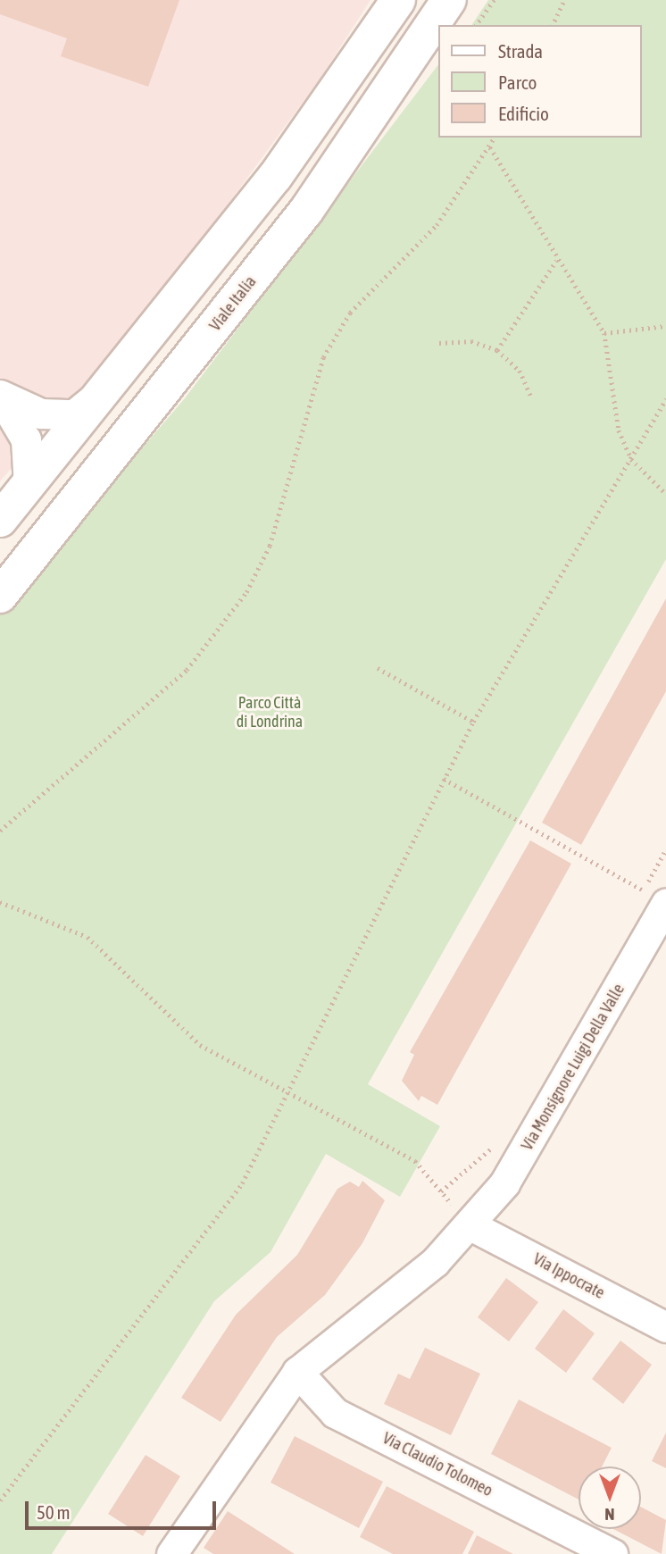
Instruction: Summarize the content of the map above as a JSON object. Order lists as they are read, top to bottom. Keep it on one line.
{"streets":{"main road":["Viale Italia"],"street":["Via Monsignore Luigi Della Valle","Via Ippocrate","Via Claudio Tolomeo"]},"crossings":[["Via Monsignore Luigi Della Valle","Via Ippocrate"]],"parks":["Parco Città di Londrina"],"legend":["Strada","Parco","Edificio"],"scale_bar":"50 m","north":"bottom"}
